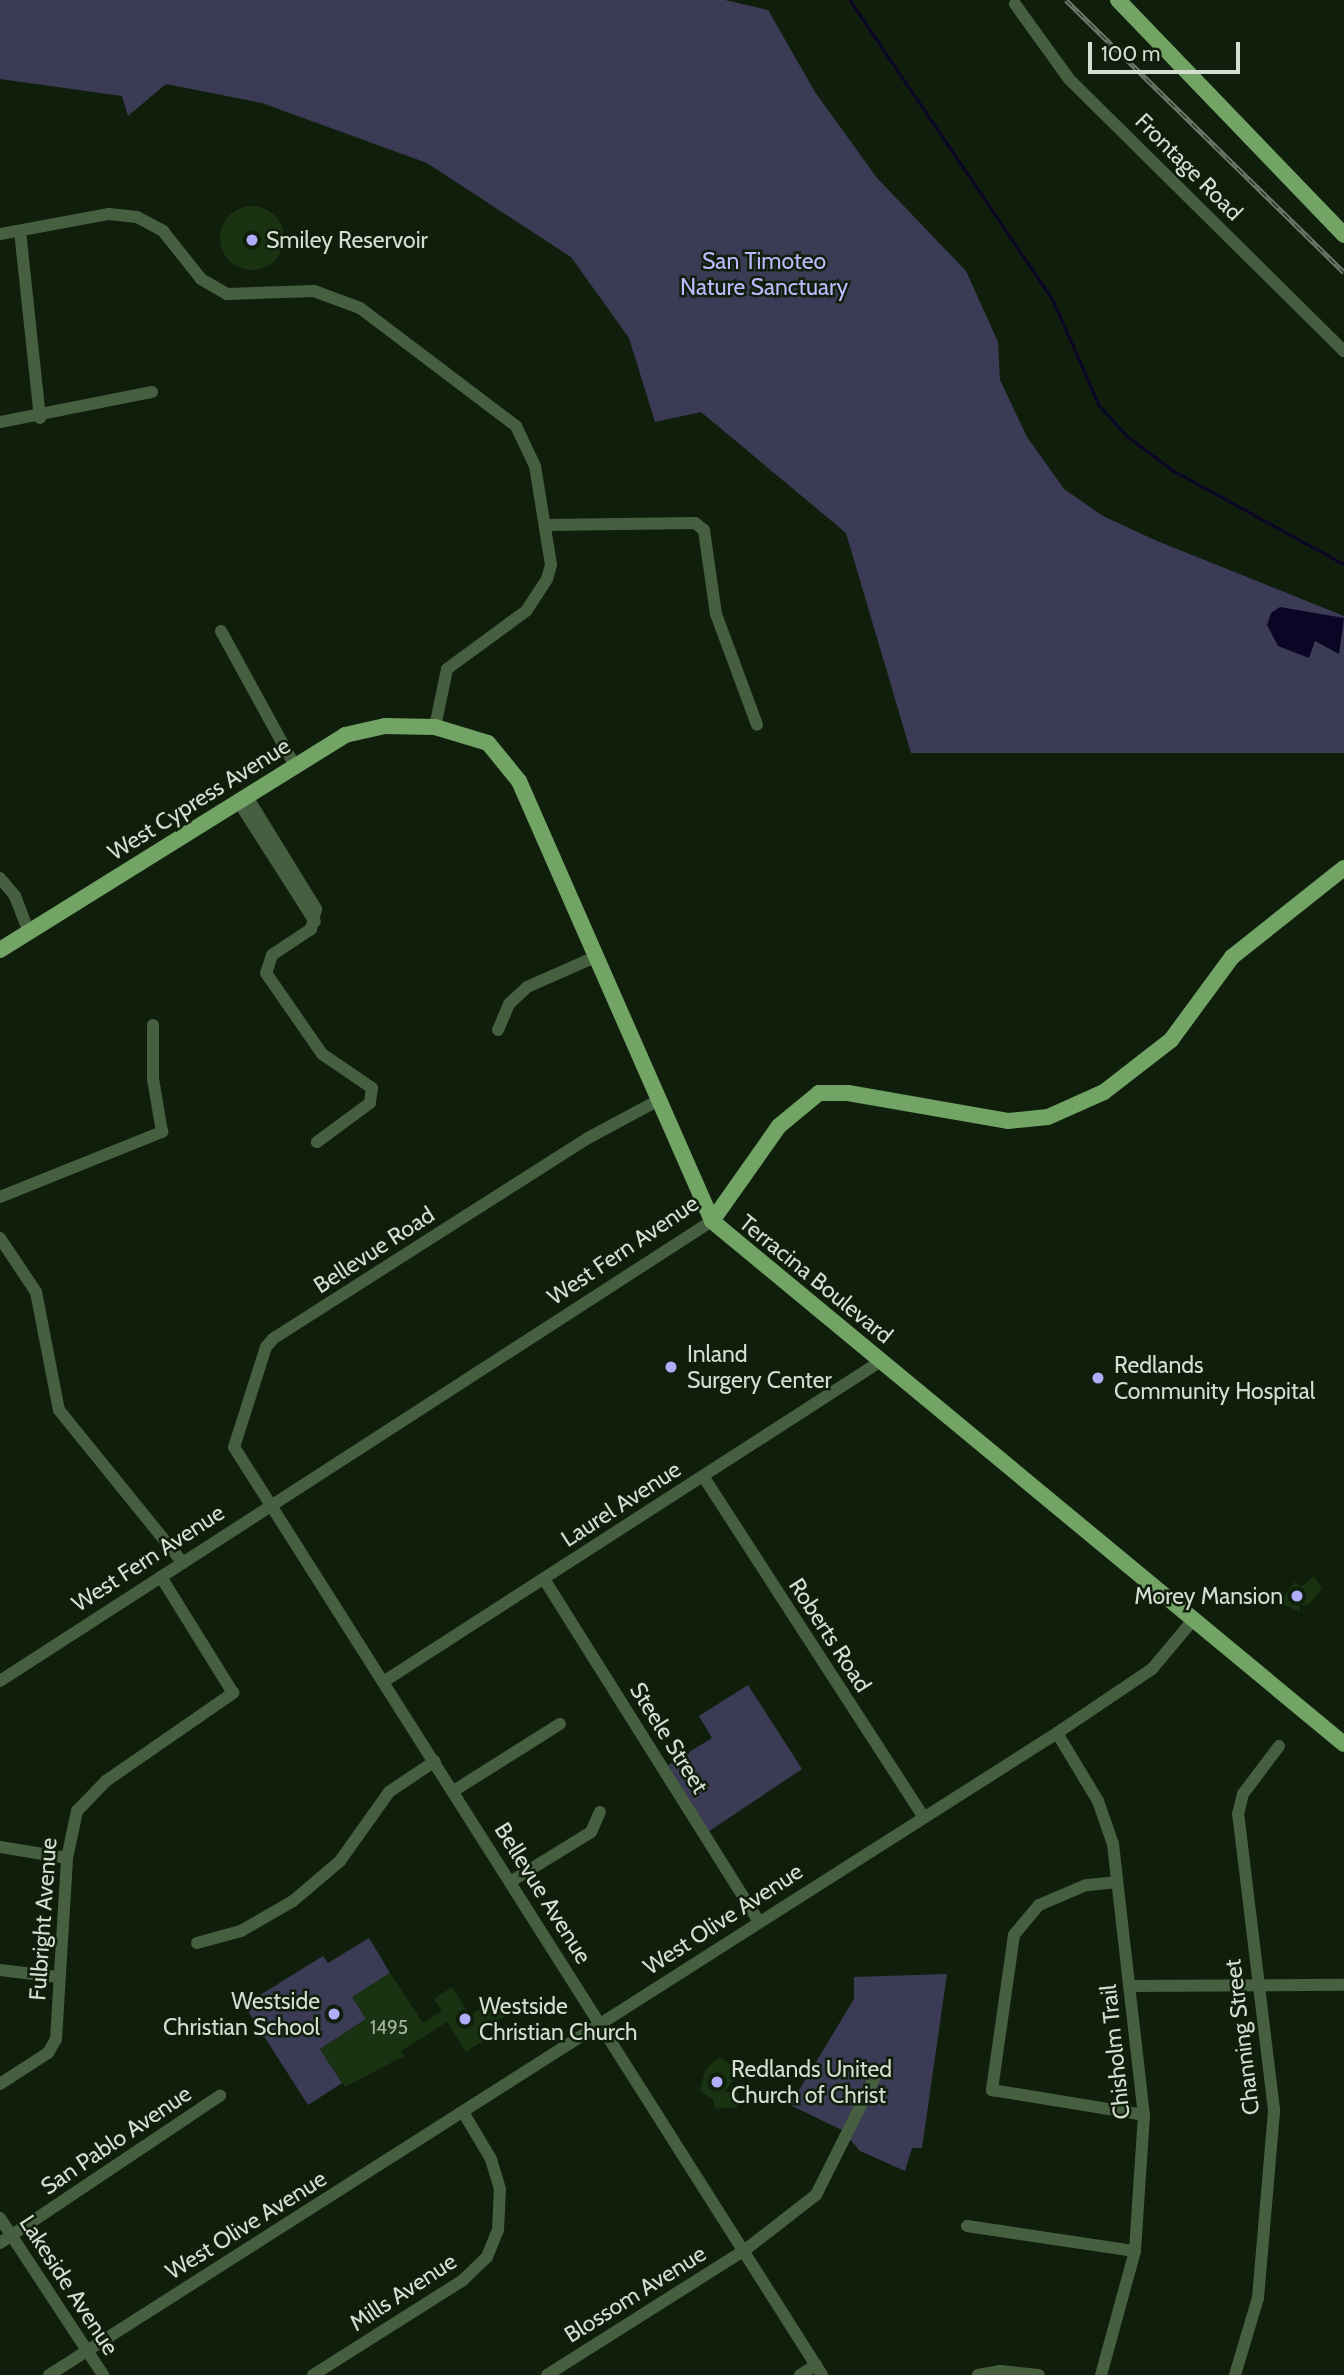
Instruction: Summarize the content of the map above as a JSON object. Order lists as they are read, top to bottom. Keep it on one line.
{"streets":{"main road":["West Cypress Avenue","West Fern Avenue","Terracina Boulevard"],"street":["Frontage Road","Bellevue Road","Laurel Avenue","Roberts Road","Steele Street","Bellevue Avenue","Fulbright Avenue","West Olive Avenue","Channing Street","Chisholm Trail","San Pablo Avenue","Lakeside Avenue","Mills Avenue","Blossom Avenue"]},"crossings":[["West Cypress Avenue","Terracina Boulevard"],["Bellevue Road","West Fern Avenue"],["Bellevue Road","Terracina Boulevard"],["Bellevue Road","Bellevue Avenue"],["West Fern Avenue","Terracina Boulevard"],["West Fern Avenue","Bellevue Avenue"],["West Fern Avenue","Fulbright Avenue"],["Terracina Boulevard","Laurel Avenue"],["Terracina Boulevard","West Olive Avenue"],["Laurel Avenue","Roberts Road"],["Laurel Avenue","Steele Street"],["Laurel Avenue","Bellevue Avenue"],["Roberts Road","West Olive Avenue"],["Steele Street","West Olive Avenue"],["Bellevue Avenue","West Olive Avenue"],["Bellevue Avenue","Blossom Avenue"],["West Olive Avenue","Chisholm Trail"],["West Olive Avenue","Lakeside Avenue"],["West Olive Avenue","Mills Avenue"],["San Pablo Avenue","Lakeside Avenue"]],"parks":["San Timoteo Nature Sanctuary"],"places":["Smiley Reservoir","Inland Surgery Center","Redlands Community Hospital","Morey Mansion","Westside Christian School","Westside Christian Church","Redlands United Church of Christ"],"house_numbers":["1495"],"scale_bar":"100 m"}
